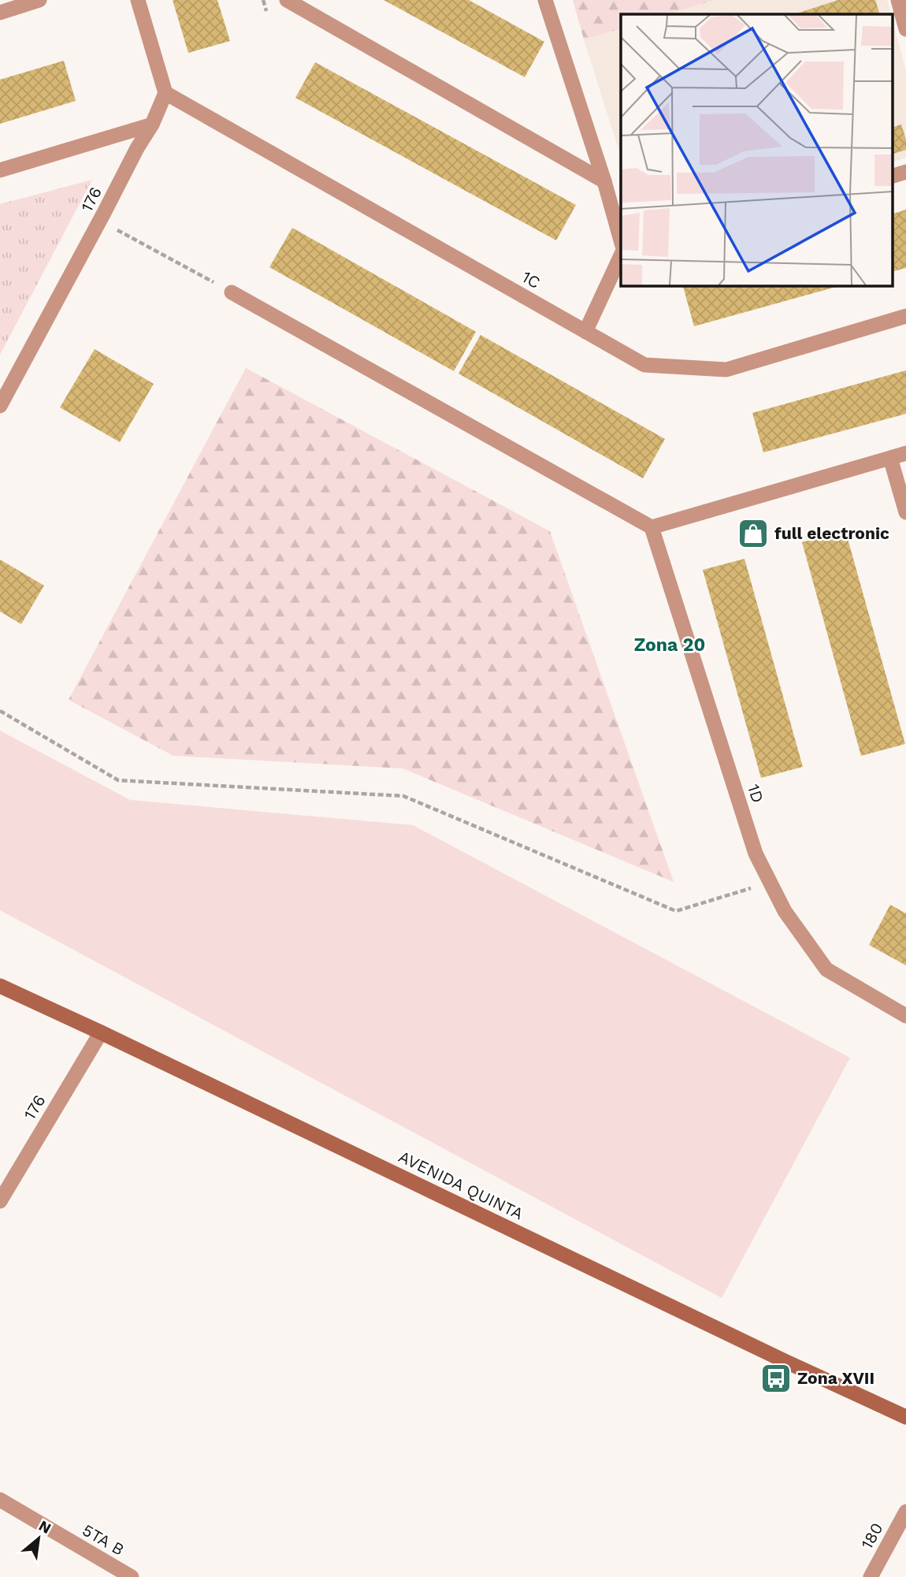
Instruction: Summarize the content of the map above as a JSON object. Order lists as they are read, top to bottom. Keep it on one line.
{"streets":{"main road":["AVENIDA QUINTA"],"street":["176","1C","1D","180","5TA B"]},"crossings":[["176","1C"],["176","AVENIDA QUINTA"]],"districts":["Zona 20"],"places":{"shop":["full electronic"],"bus stop":["Zona XVII"]},"north":"top right"}
